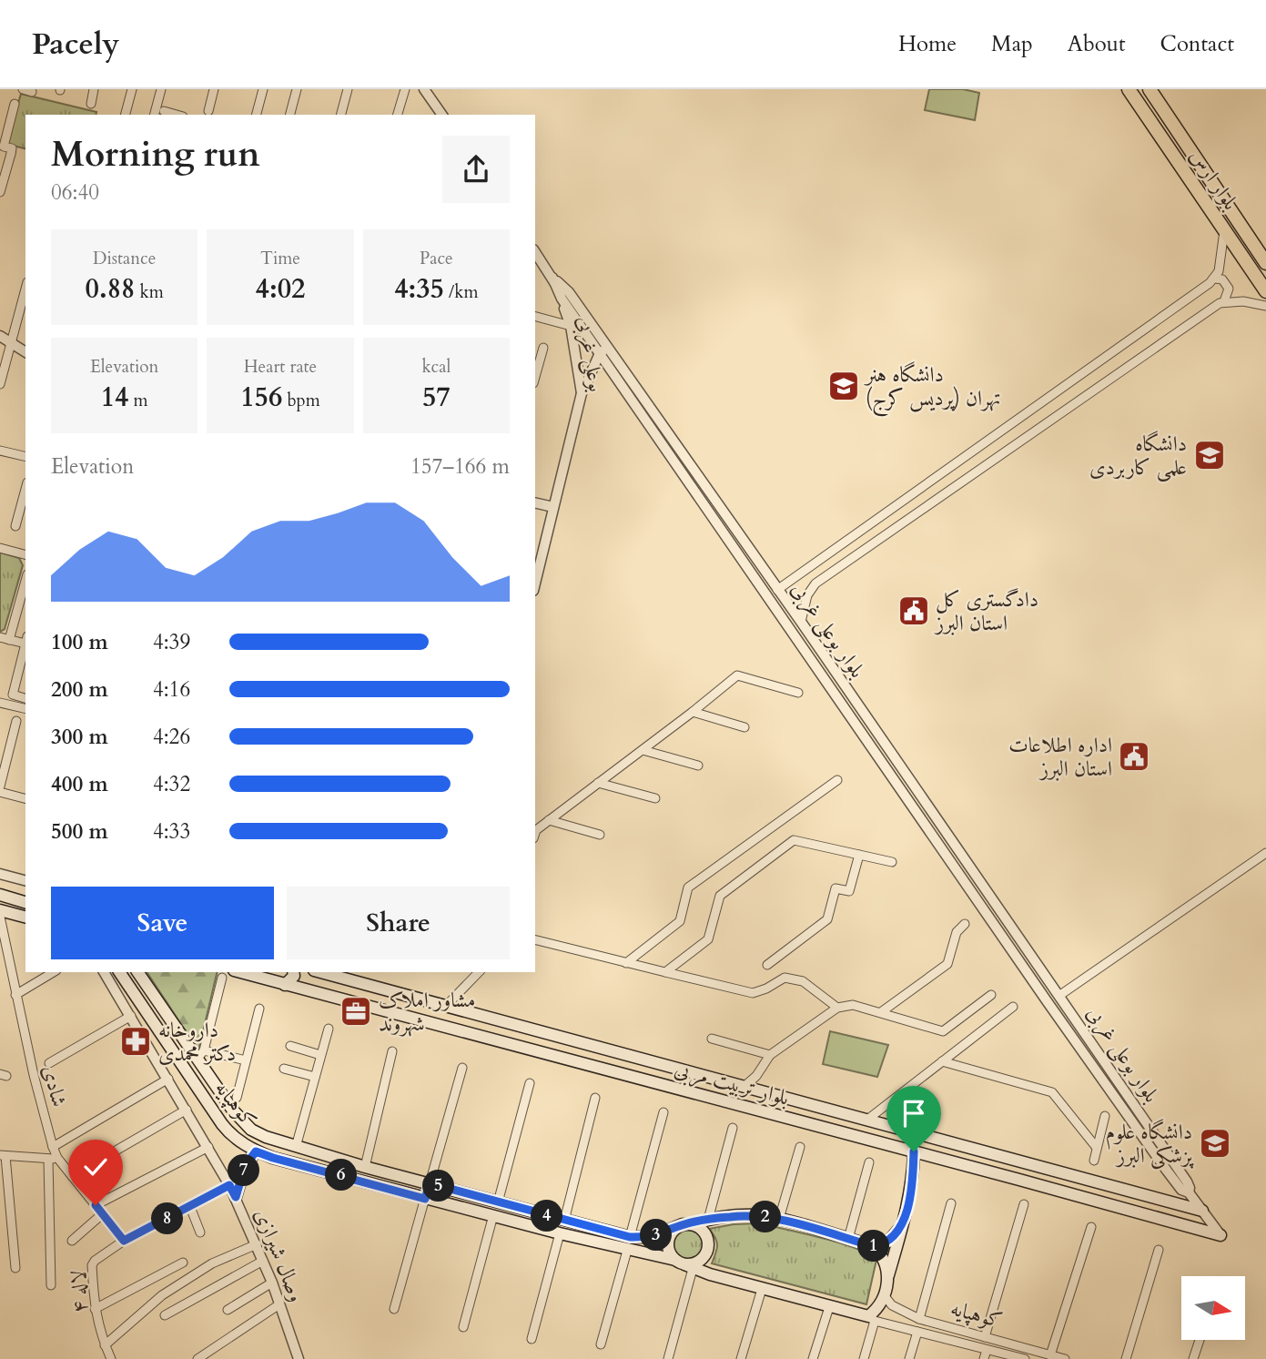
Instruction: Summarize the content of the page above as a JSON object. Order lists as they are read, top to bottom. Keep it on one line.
{"streets":{"main road":["بلوار ارس","بلوار تربیت مربی","کوهپایه"],"street":["بوعلی غربی","بلوار بوعلی غربی","شادی","وصال شیرازی","لاله ۴"]},"crossings":[["بوعلی غربی","بلوار بوعلی غربی"],["شادی","لاله ۴"],["وصال شیرازی","لاله ۴"]],"places":{"school or university":["دانشگاه هنر تهران (پردیس کرج)","دانشگاه علمی کاربردی","دانشگاه علوم پزشکی البرز"],"public building":["دادگستری کل استان البرز","اداره اطلاعات استان البرز"],"office":["مشاور املاک شهروند"],"pharmacy":["داروخانه دکتر محمدی"]},"north":"right","page":{"header":"Pacely","nav":["Home","Map","About","Contact"],"heading":["Morning run","06:40"],"stats":[["Distance","0.88 km"],["Time","4:02"],["Pace","4:35 /km"],["Elevation","14 m"],["Heart rate","156 bpm"],["kcal","57"]],"chart":["Elevation","157–166 m"],"list":[{"name":"100 m","note":"4:39"},{"name":"200 m","note":"4:16"},{"name":"300 m","note":"4:26"},{"name":"400 m","note":"4:32"},{"name":"500 m","note":"4:33"}],"buttons":["Save","Share"],"pins":["7","6","5","4","2","8","3","1"]}}
